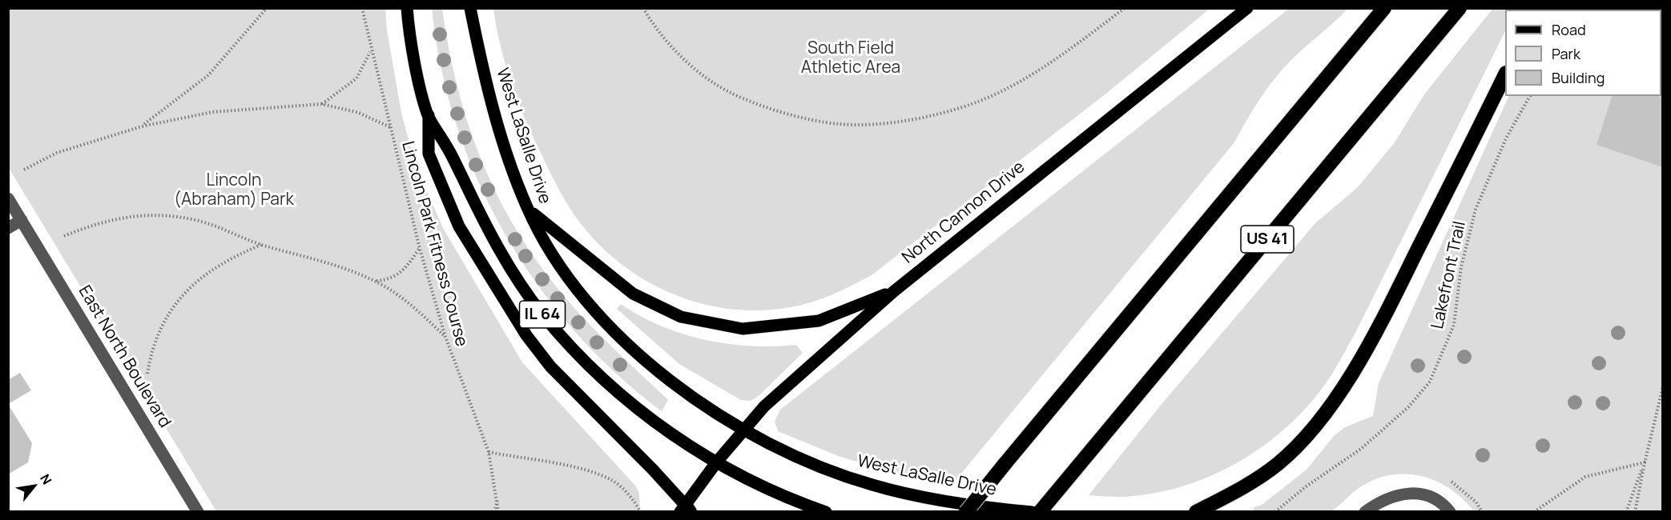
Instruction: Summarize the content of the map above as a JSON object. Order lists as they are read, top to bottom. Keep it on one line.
{"streets":{"highway":["US 41"],"main road":["West LaSalle Drive","North Cannon Drive","IL 64"],"street":["East North Boulevard"],"path":["Lincoln Park Fitness Course","Lakefront Trail"]},"crossings":[["West LaSalle Drive","North Cannon Drive"],["North Cannon Drive","IL 64"]],"parks":["South Field Athletic Area","Lincoln (Abraham) Park"],"legend":["Road","Park","Building"],"north":"top right"}
